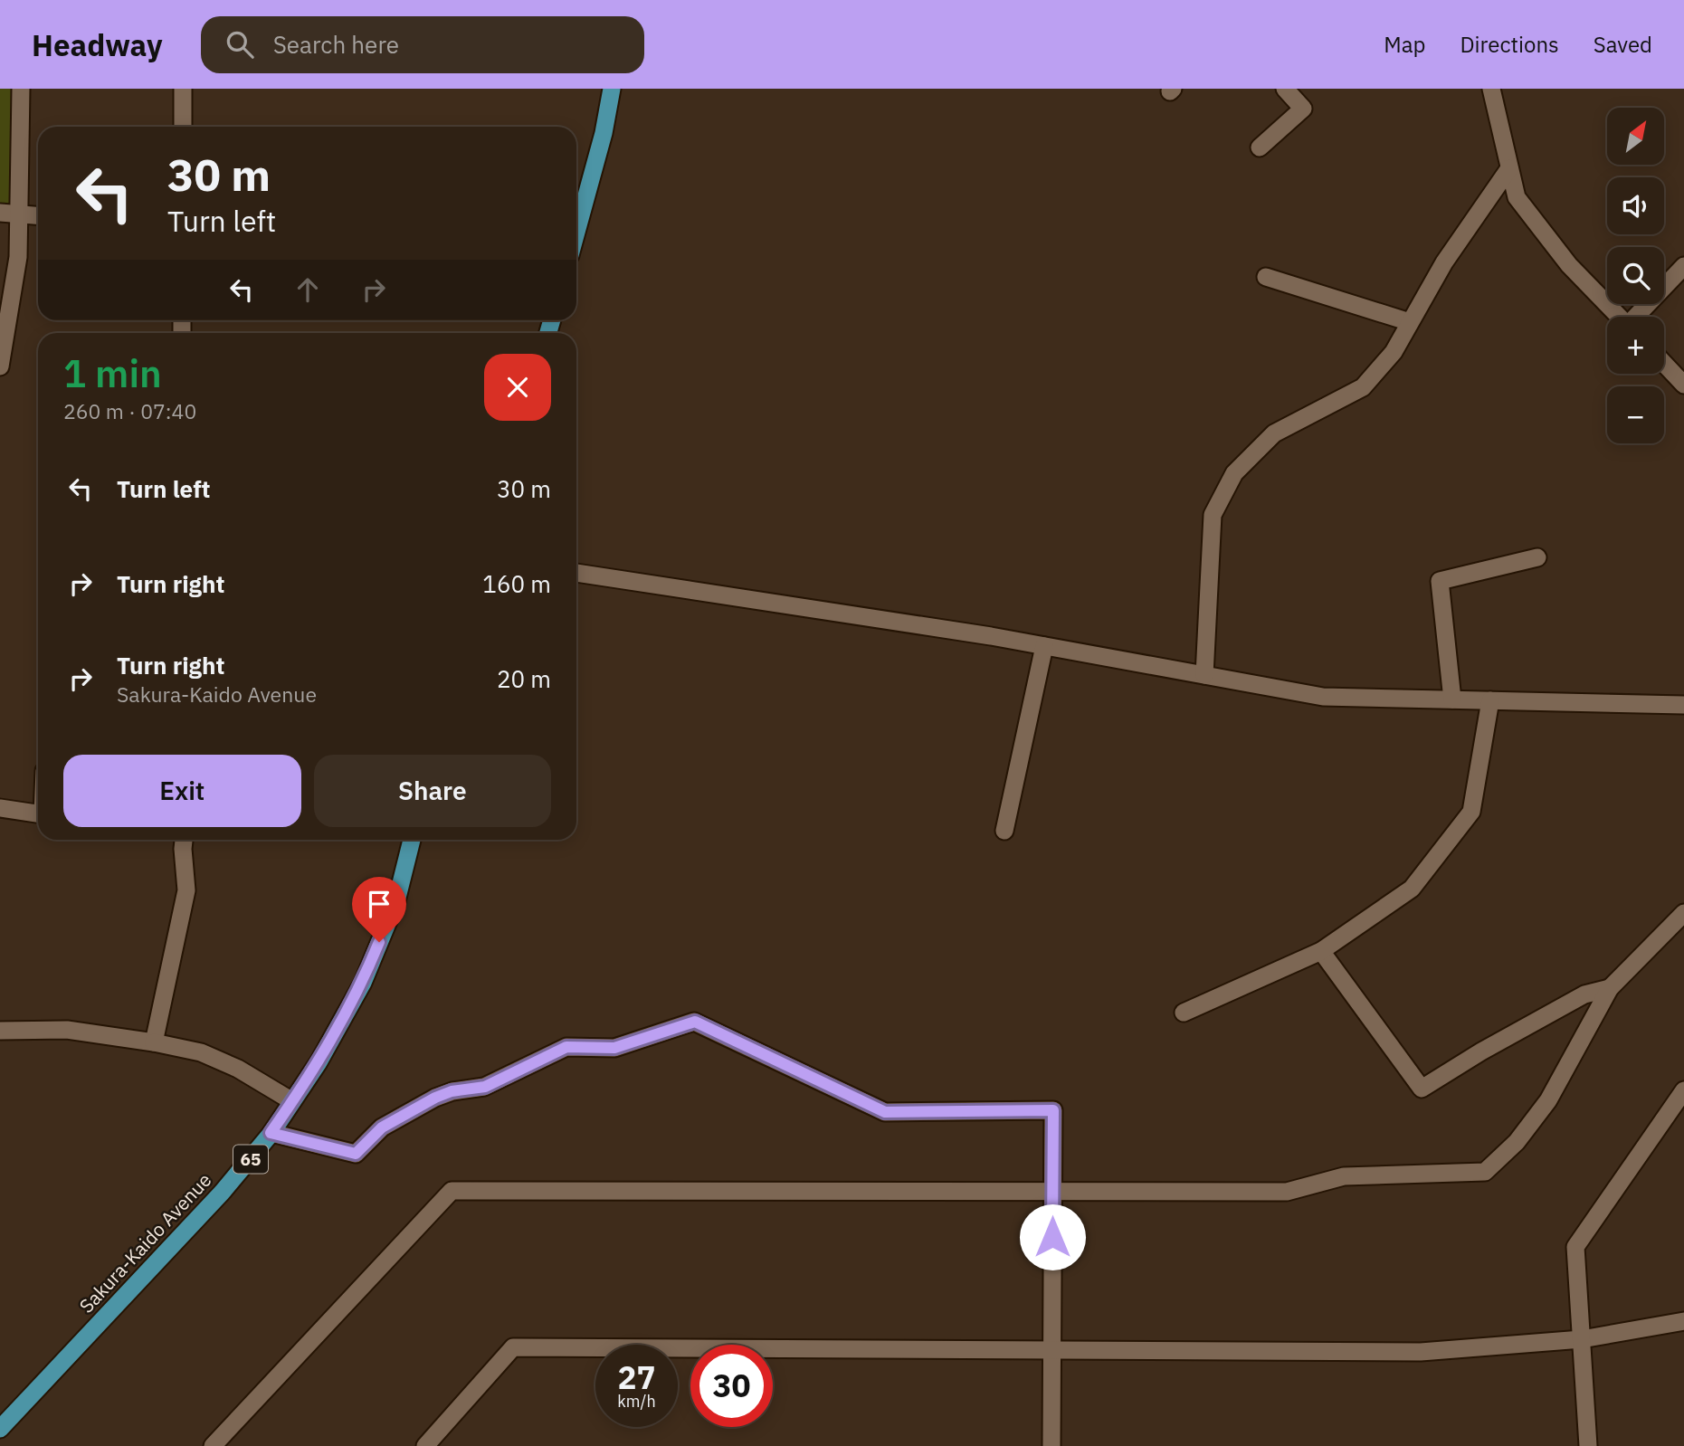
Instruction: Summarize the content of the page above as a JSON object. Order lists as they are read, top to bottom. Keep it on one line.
{"streets":{"main road":["65","Sakura-Kaido Avenue"]},"north":"top right","page":{"header":"Headway","search":"Search here","nav":["Map","Directions","Saved"],"map_buttons":["+","−"],"turn":["30 m","Turn left"],"heading":["1 min","260 m · 07:40"],"list":[{"name":"Turn left","value":"30 m"},{"name":"Turn right","value":"160 m"},{"name":"Turn right","note":"Sakura-Kaido Avenue","value":"20 m"}],"buttons":["Exit","Share"],"speed":"27 km/h","limit":"30"}}
